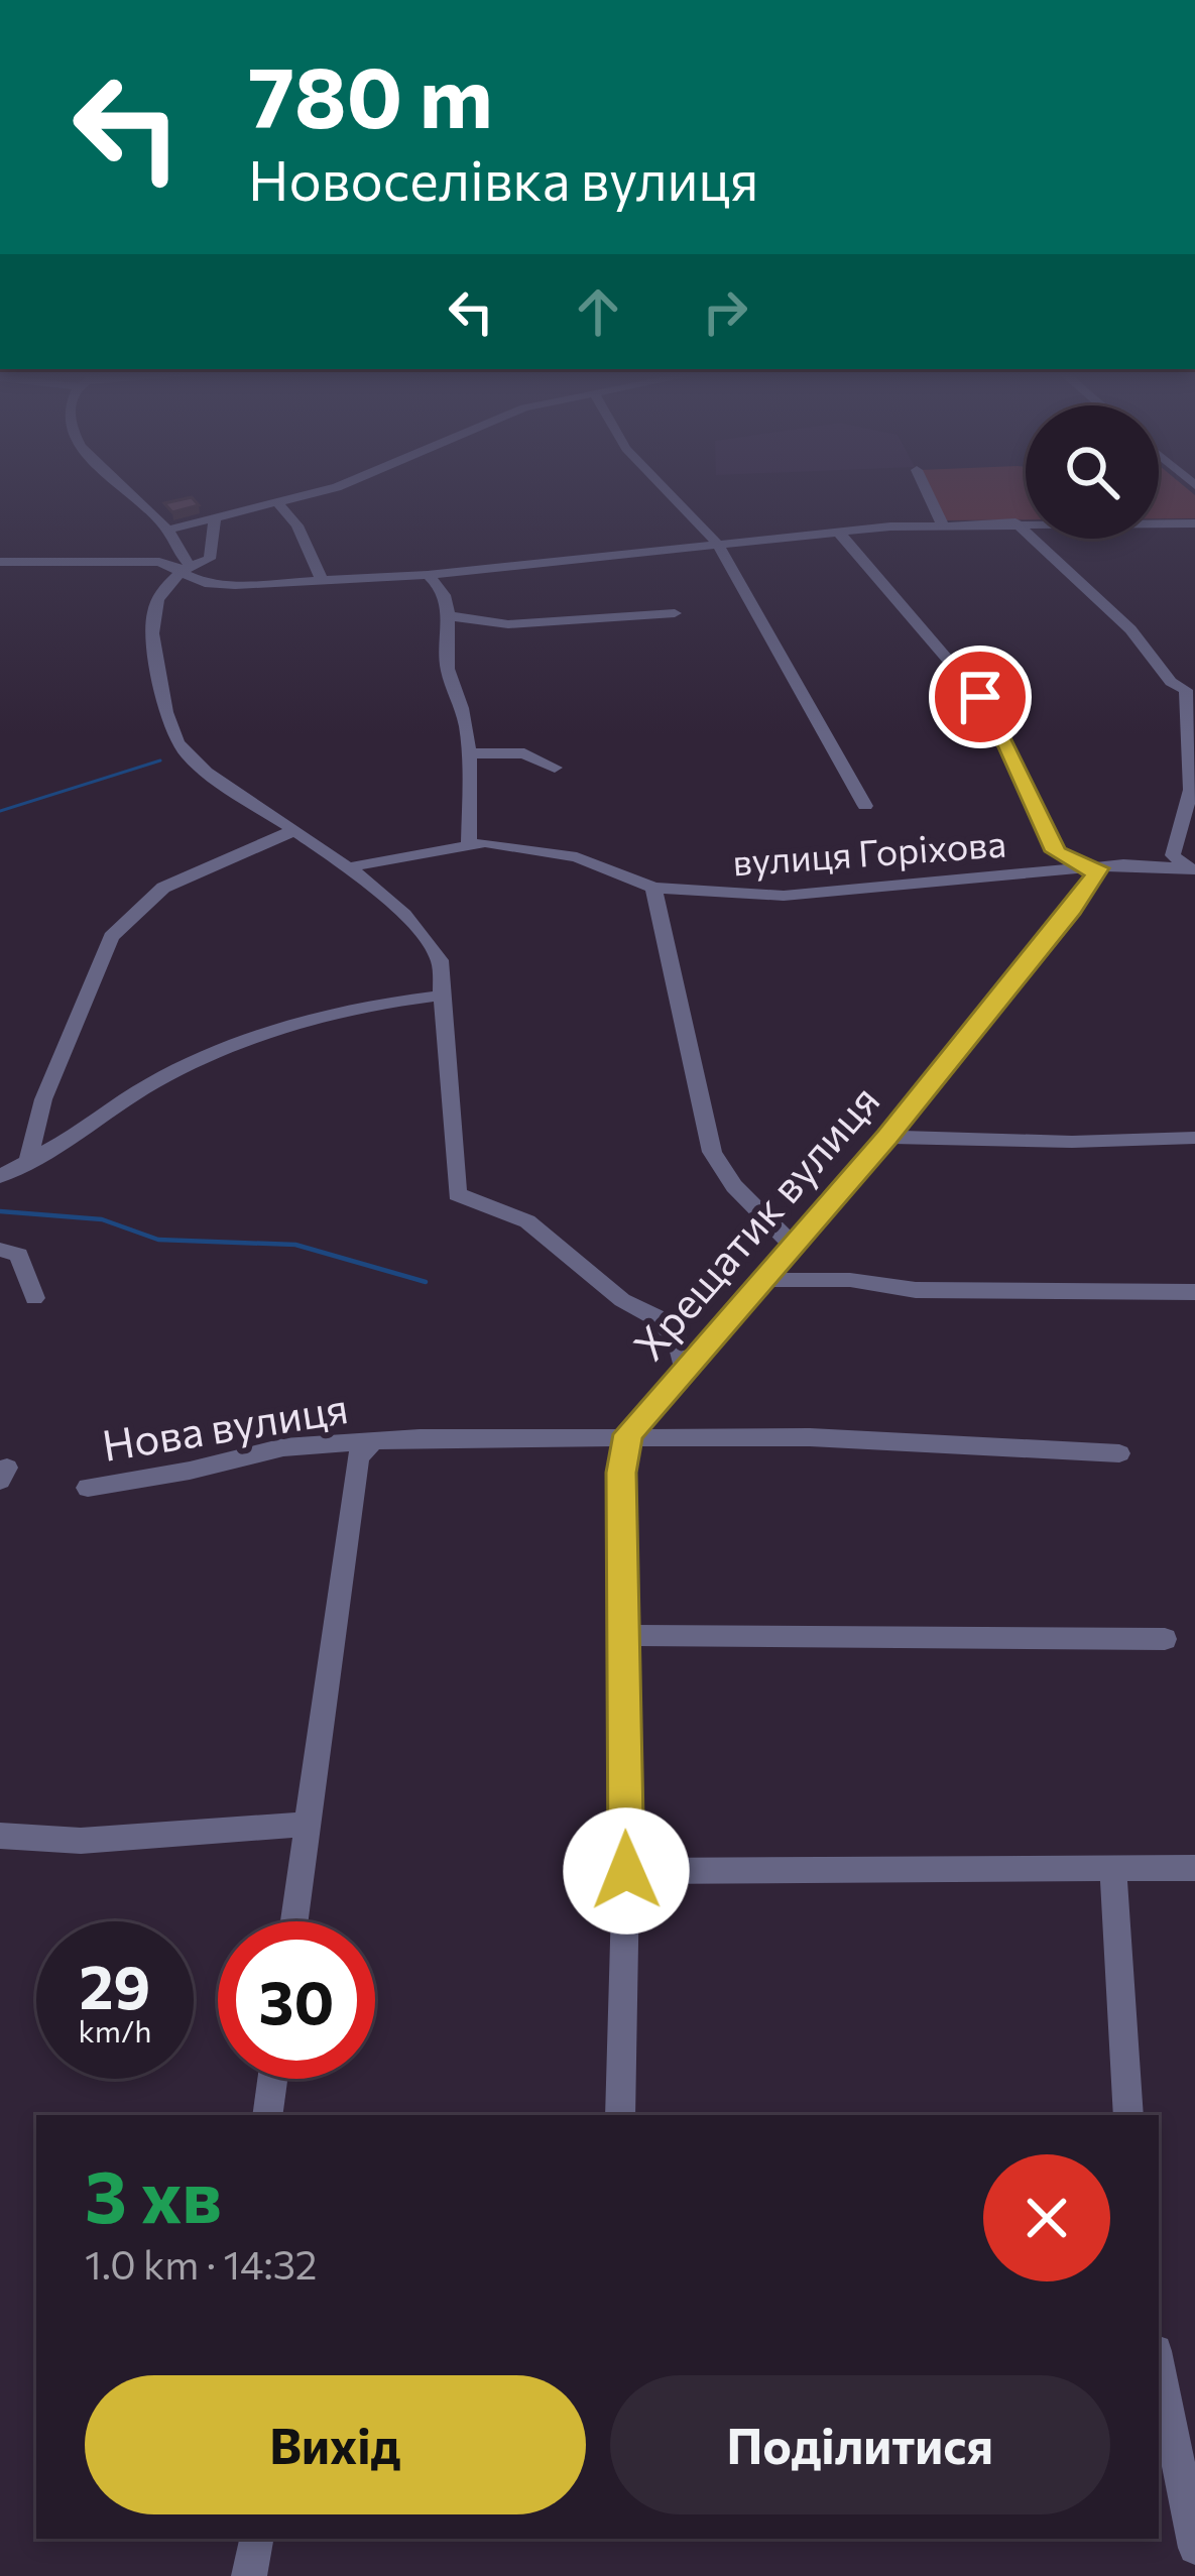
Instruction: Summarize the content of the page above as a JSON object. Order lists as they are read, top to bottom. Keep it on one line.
{"streets":{"street":["вулиця Горіхова","Хрещатик вулиця","Нова вулиця"]},"crossings":[["вулиця Горіхова","Хрещатик вулиця"],["Хрещатик вулиця","Нова вулиця"]],"page":{"turn":["780 m","Новоселівка вулиця"],"speed":"29 km/h","limit":"30","heading":["3 хв","1.0 km · 14:32"],"buttons":["Вихід","Поділитися"]}}
